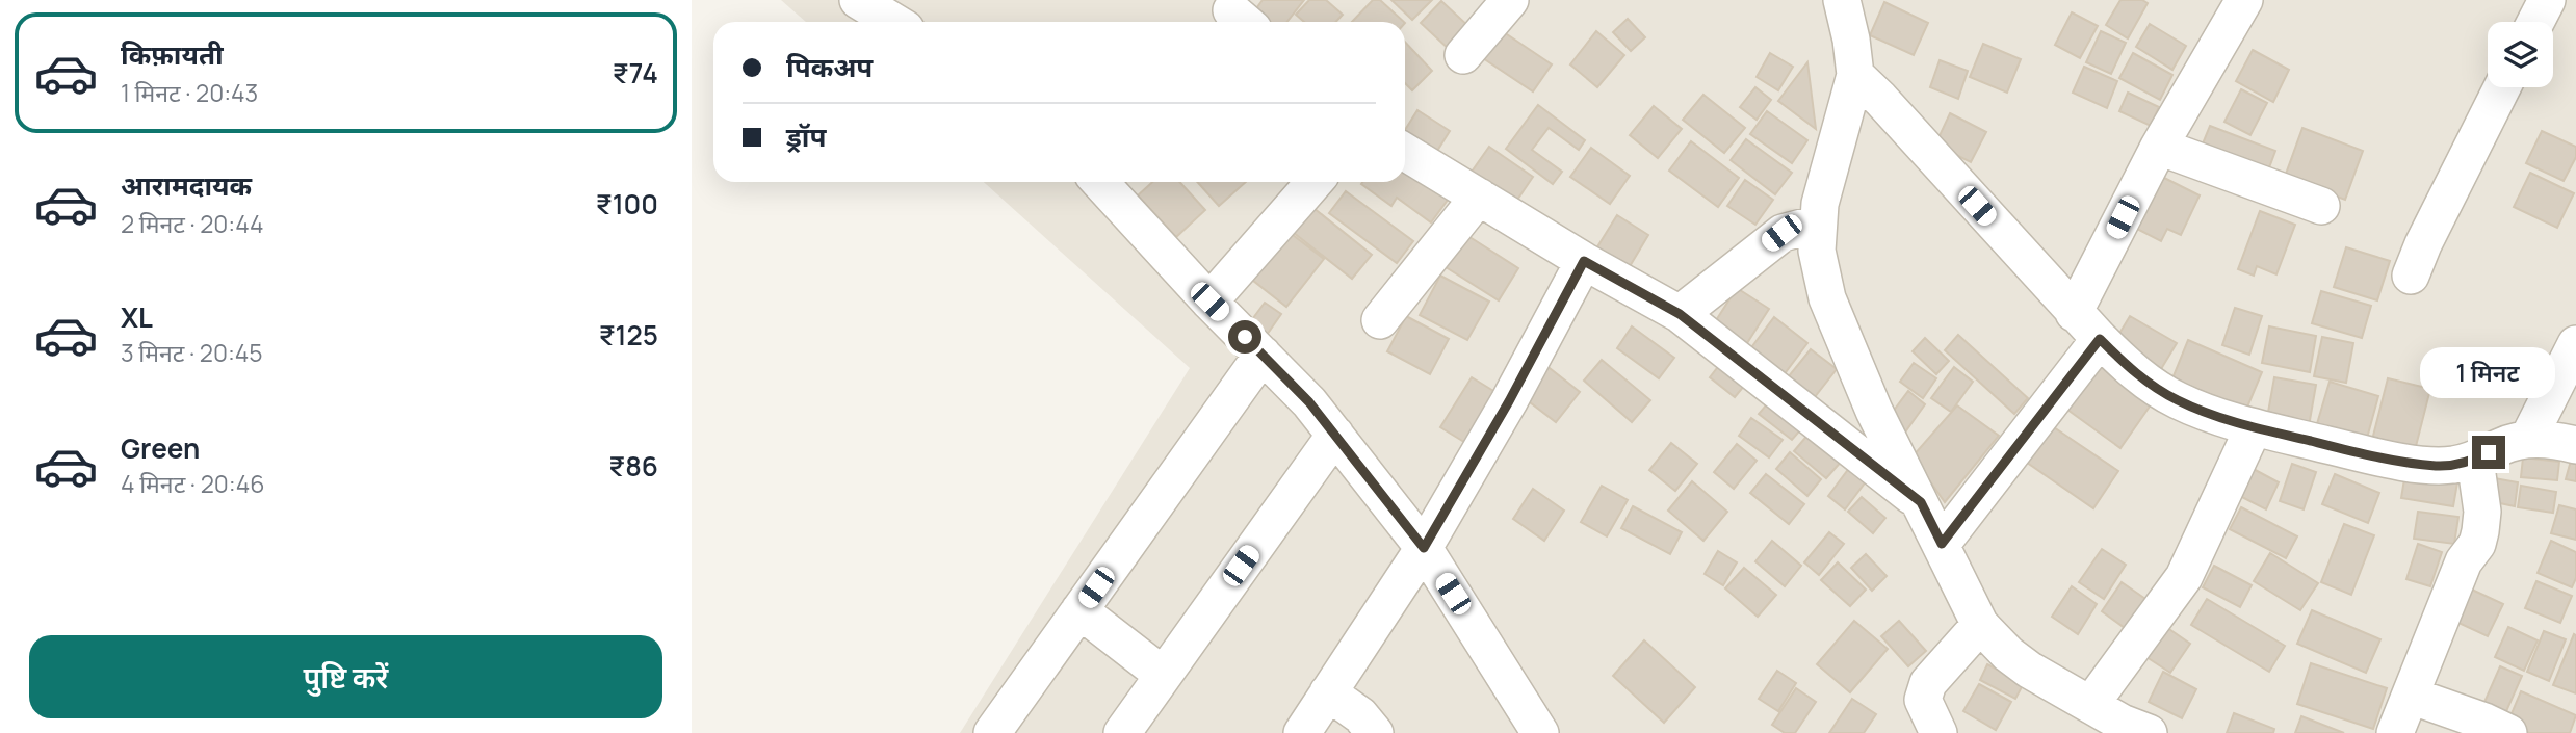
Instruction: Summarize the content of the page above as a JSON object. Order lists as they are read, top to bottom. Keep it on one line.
{"page":{"list":[{"name":"किफ़ायती","note":"1 मिनट · 20:43","value":"₹74"},{"name":"आरामदायक","note":"2 मिनट · 20:44","value":"₹100"},{"name":"XL","note":"3 मिनट · 20:45","value":"₹125"},{"name":"Green","note":"4 मिनट · 20:46","value":"₹86"}],"banner":["पिकअप","ड्रॉप"],"bubble":"1 मिनट","buttons":"पुष्टि करें"}}
